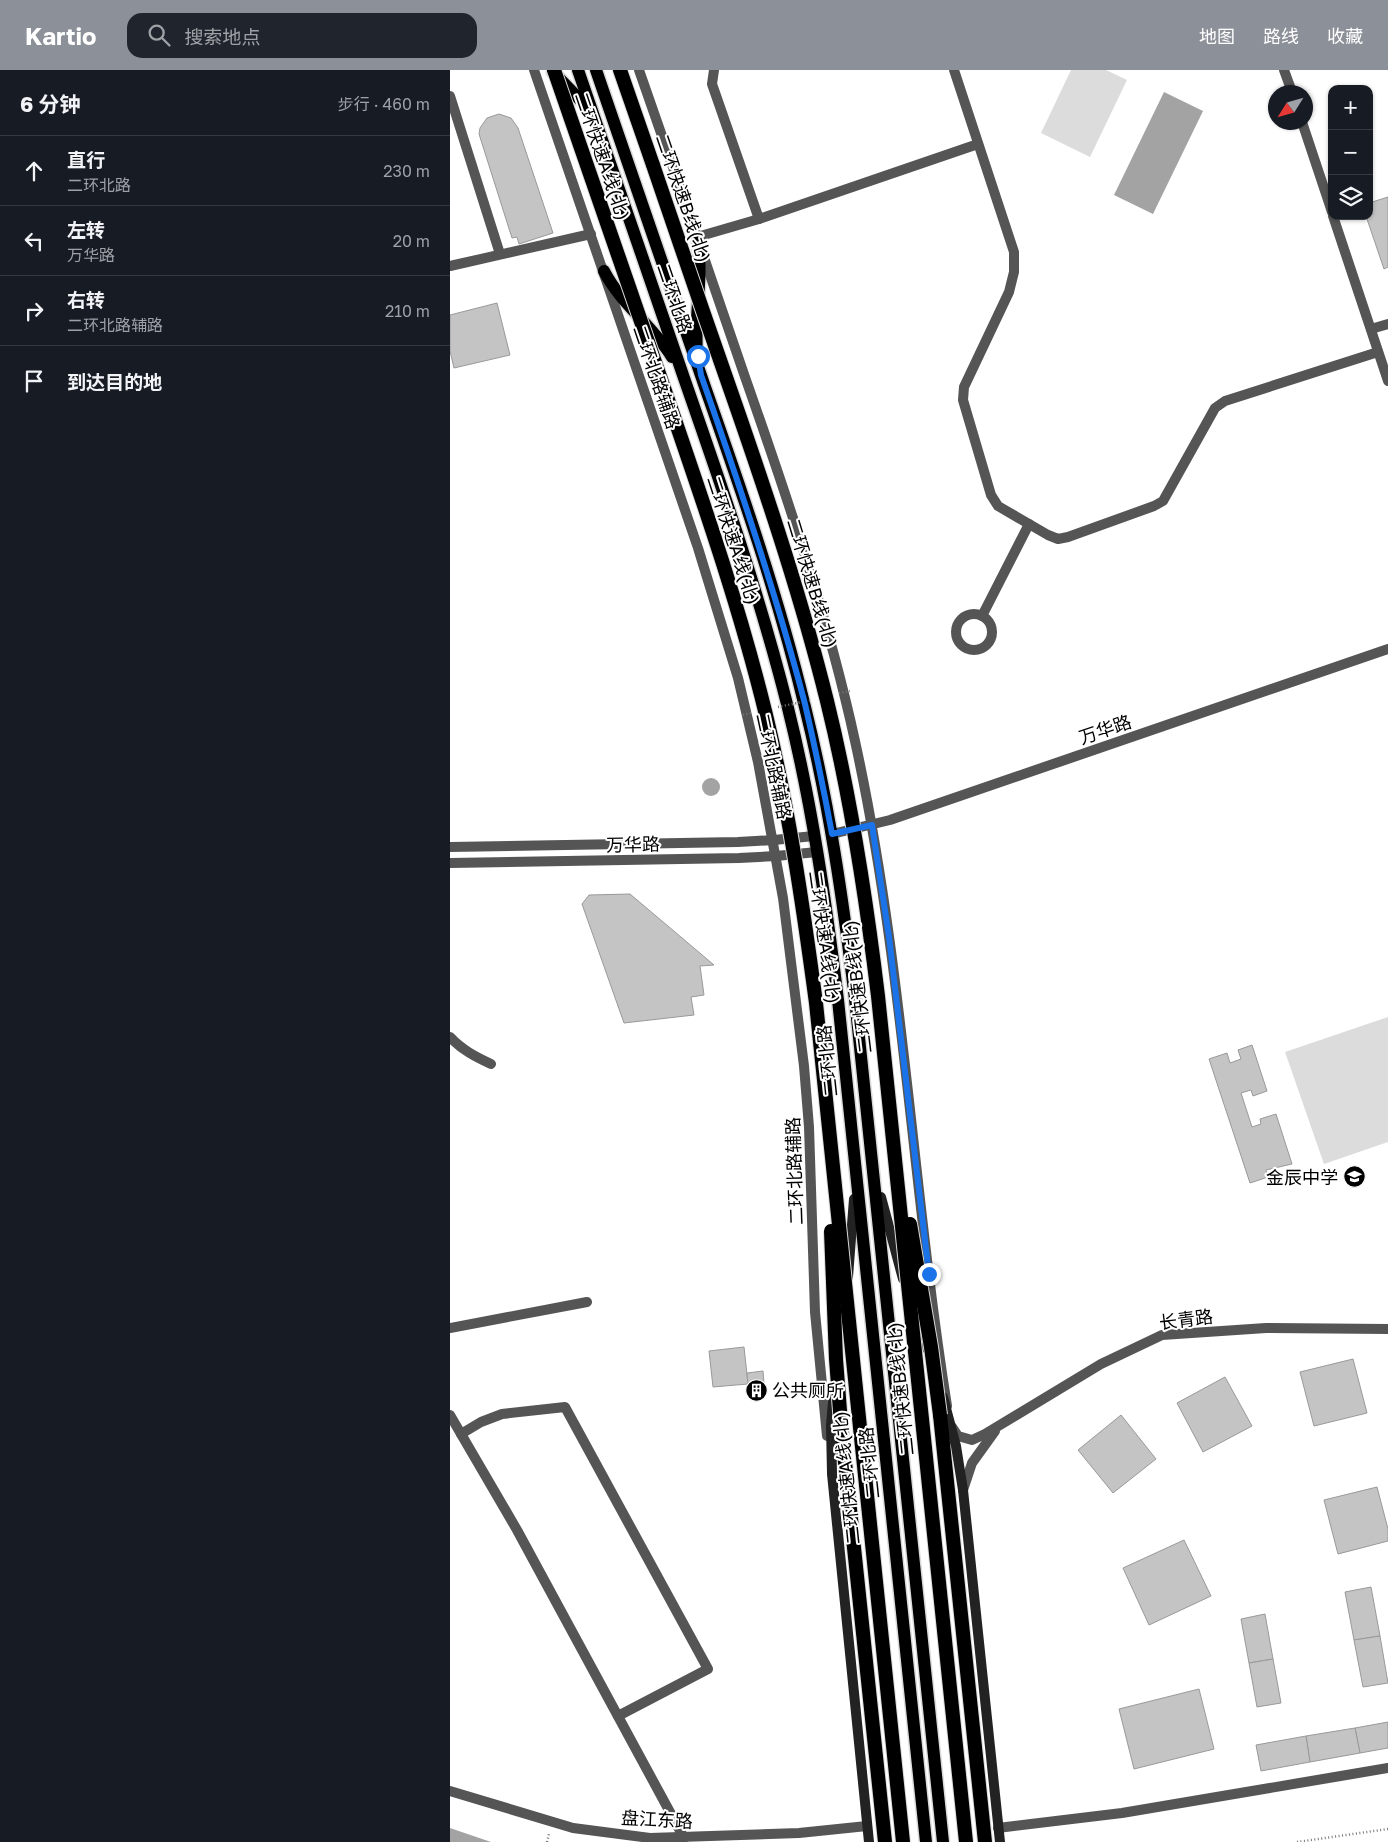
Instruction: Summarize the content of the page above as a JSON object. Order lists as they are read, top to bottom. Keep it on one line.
{"streets":{"highway":["二环快速A线(北)","二环快速B线(北)"],"main road":["二环北路"],"street":["二环北路辅路","万华路","长青路","盘江东路"]},"crossings":[["二环北路","万华路"],["二环北路辅路","万华路"]],"places":{"school or university":["金辰中学"],"building":["公共厕所"]},"north":"bottom left","page":{"header":"Kartio","search":"搜索地点","nav":["地图","路线","收藏"],"heading":["6 分钟","步行 · 460 m"],"map_buttons":["+","−"],"list":[["直行","二环北路","230 m"],["左转","万华路","20 m"],["右转","二环北路辅路","210 m"],"到达目的地"]}}
